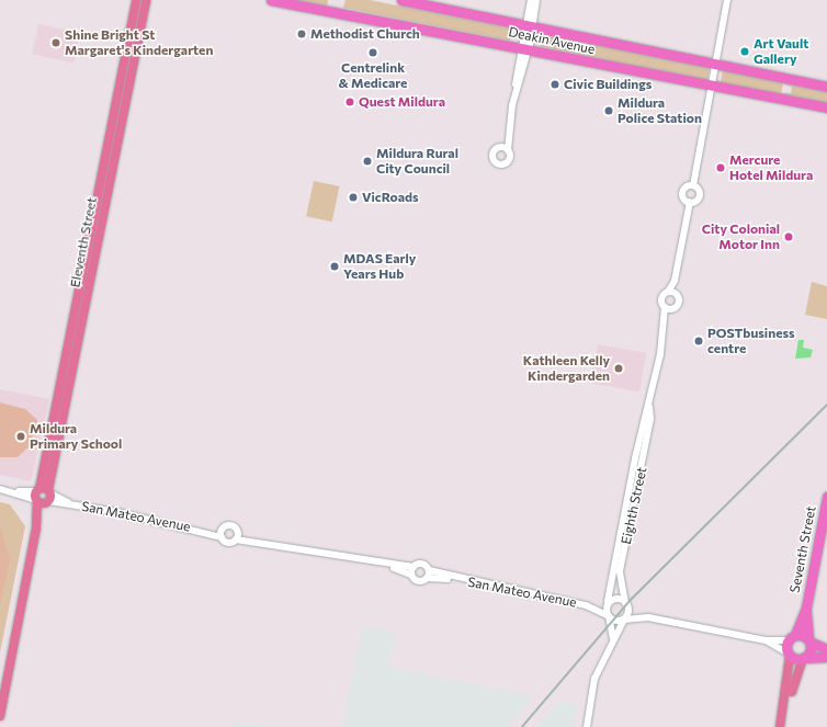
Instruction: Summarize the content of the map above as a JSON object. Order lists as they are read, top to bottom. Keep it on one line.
{"streets":{"highway":["Deakin Avenue","Seventh Street"],"main road":["Eleventh Street"],"street":["Eighth Street","San Mateo Avenue"]},"crossings":[["Eleventh Street","San Mateo Avenue"],["Eighth Street","San Mateo Avenue"]],"places":["Methodist Church","Shine Bright St Margaret's Kindergarten","Art Vault Gallery","Centrelink & Medicare","Civic Buildings","Quest Mildura","Mildura Police Station","Mildura Rural City Council","Mercure Hotel Mildura","VicRoads","City Colonial Motor Inn","MDAS Early Years Hub","POSTbusiness centre","Kathleen Kelly Kindergarden","Mildura Primary School"]}
